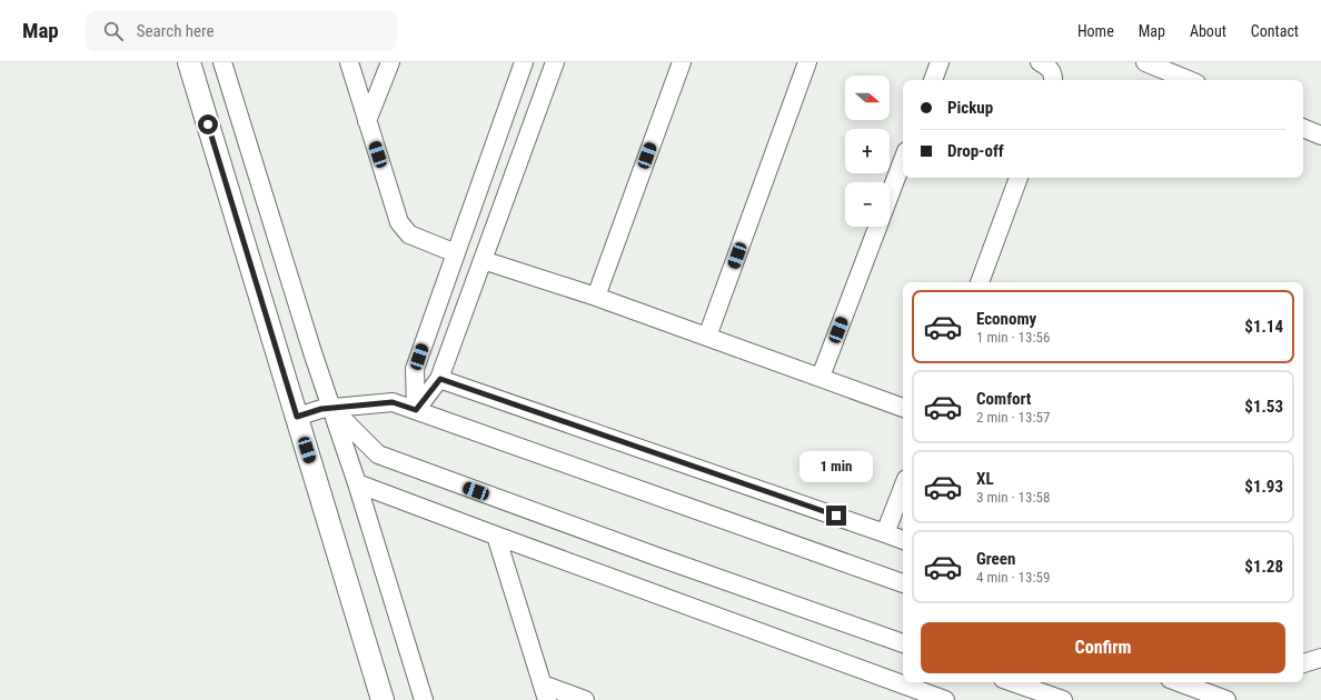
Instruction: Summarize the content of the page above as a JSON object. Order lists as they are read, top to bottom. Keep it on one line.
{"north":"right","page":{"header":"Map","search":"Search here","nav":["Home","Map","About","Contact"],"map_buttons":["+","−"],"banner":["Pickup","Drop-off"],"list":[{"name":"Economy","note":"1 min · 13:56","value":"$1.14"},{"name":"Comfort","note":"2 min · 13:57","value":"$1.53"},{"name":"XL","note":"3 min · 13:58","value":"$1.93"},{"name":"Green","note":"4 min · 13:59","value":"$1.28"}],"bubble":"1 min","buttons":"Confirm"}}
